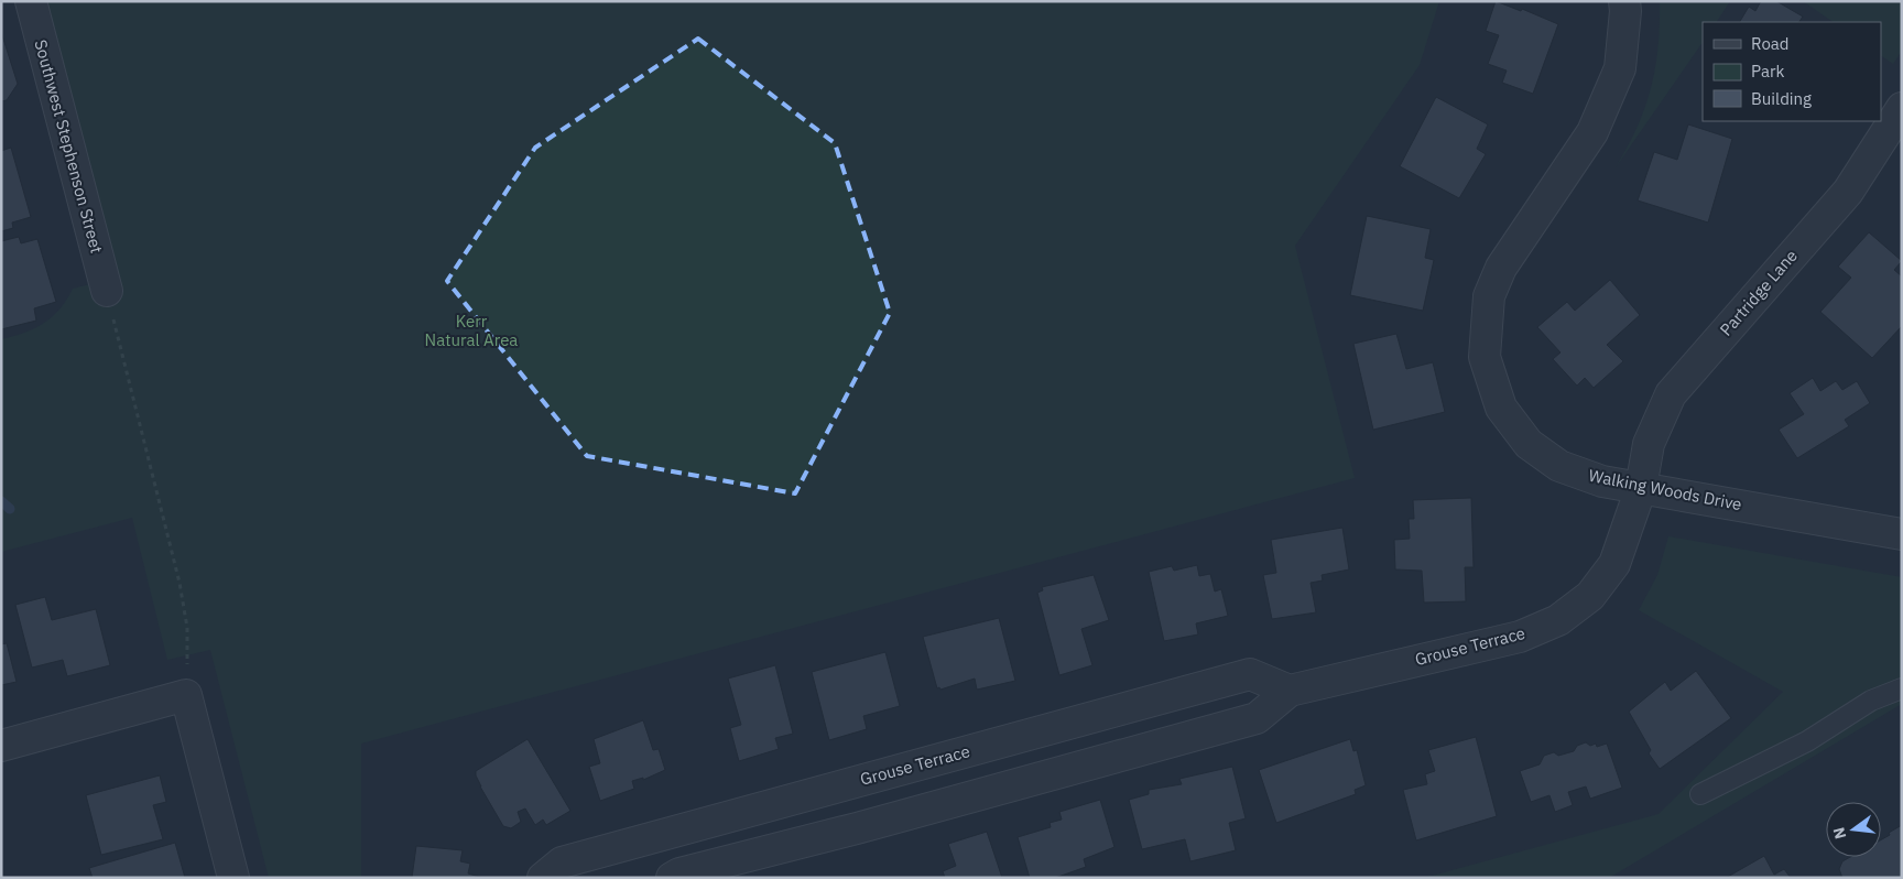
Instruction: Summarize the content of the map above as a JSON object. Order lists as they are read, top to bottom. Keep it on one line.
{"streets":{"street":["Southwest Stephenson Street","Partridge Lane","Walking Woods Drive","Grouse Terrace"]},"crossings":[["Partridge Lane","Walking Woods Drive"],["Partridge Lane","Grouse Terrace"],["Walking Woods Drive","Grouse Terrace"]],"parks":["Kerr Natural Area"],"legend":["Road","Park","Building"],"north":"left"}
